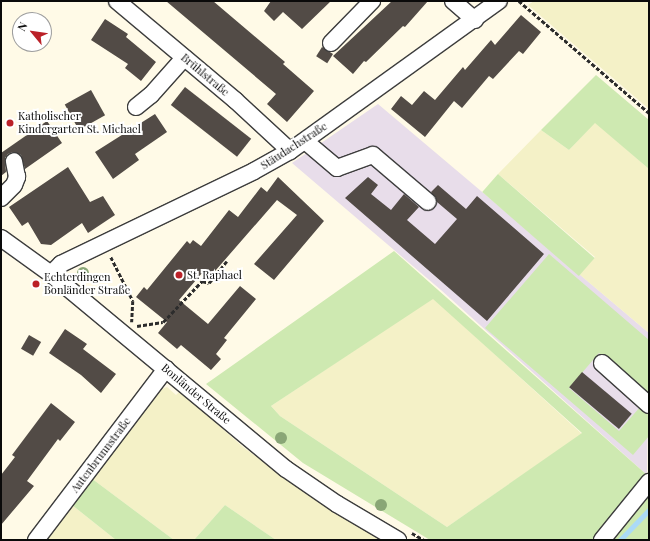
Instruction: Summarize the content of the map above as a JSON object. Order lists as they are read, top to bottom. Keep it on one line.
{"streets":{"street":["Brühlstraße","Stäudachstraße","Bonländer Straße","Autenbrunnstraße"]},"crossings":[["Brühlstraße","Stäudachstraße"],["Stäudachstraße","Bonländer Straße"],["Bonländer Straße","Autenbrunnstraße"]],"places":["Katholischer Kindergarten St. Michael","St. Raphael","Echterdingen Bonländer Straße"],"north":"top left"}
